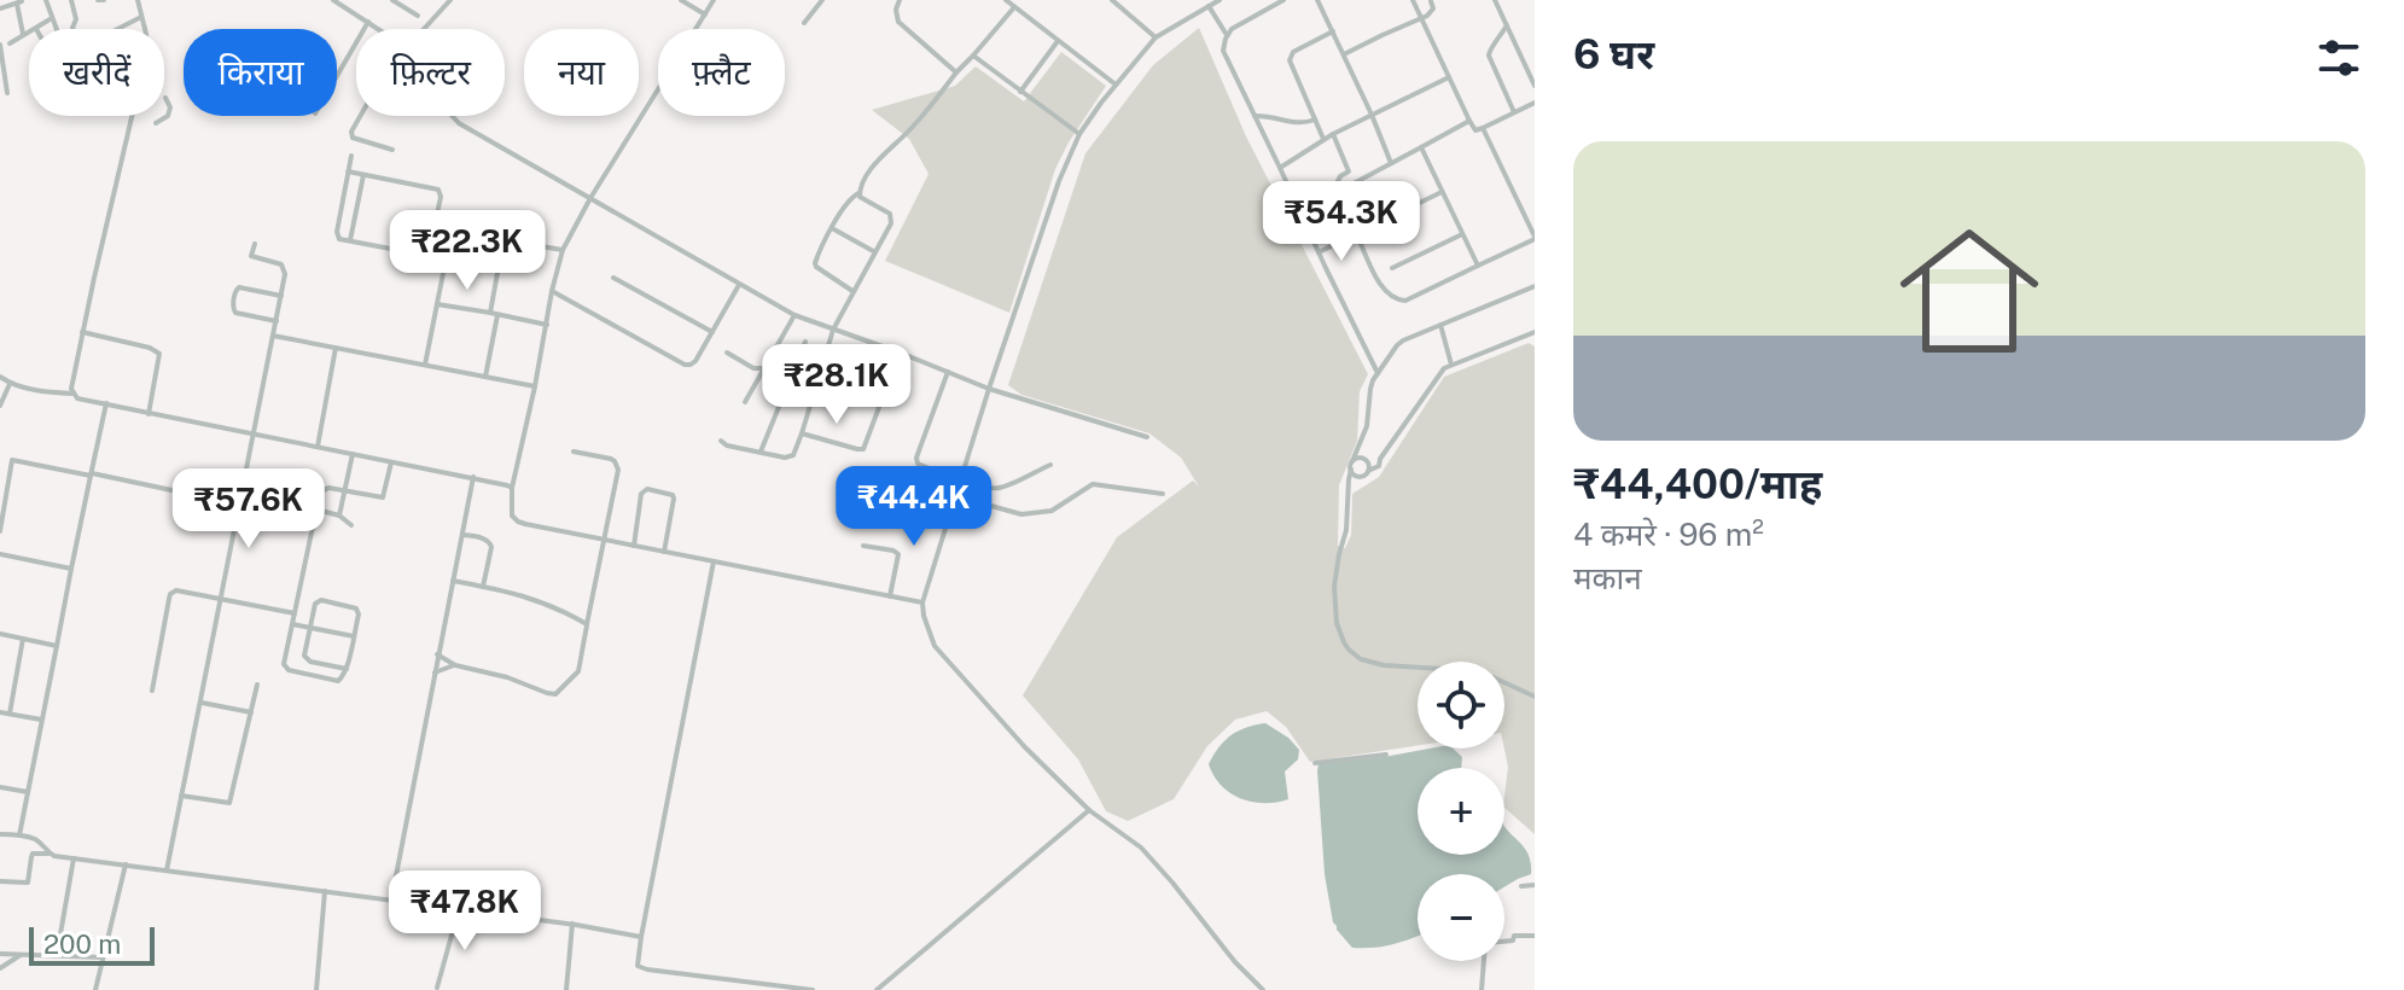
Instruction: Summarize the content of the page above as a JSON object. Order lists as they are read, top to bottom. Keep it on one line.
{"scale_bar":"200 m","page":{"heading":"6 घर","chip":["खरीदें","किराया","फ़िल्टर","नया","फ़्लैट"],"list":[{"name":"₹44,400/माह","note":"4 कमरे · 96 m² · मकान"}],"price":["₹54.3K","₹22.3K","₹28.1K","₹44.4K","₹57.6K","₹47.8K"],"map_buttons":["+","−"],"scale":"200 m"}}
